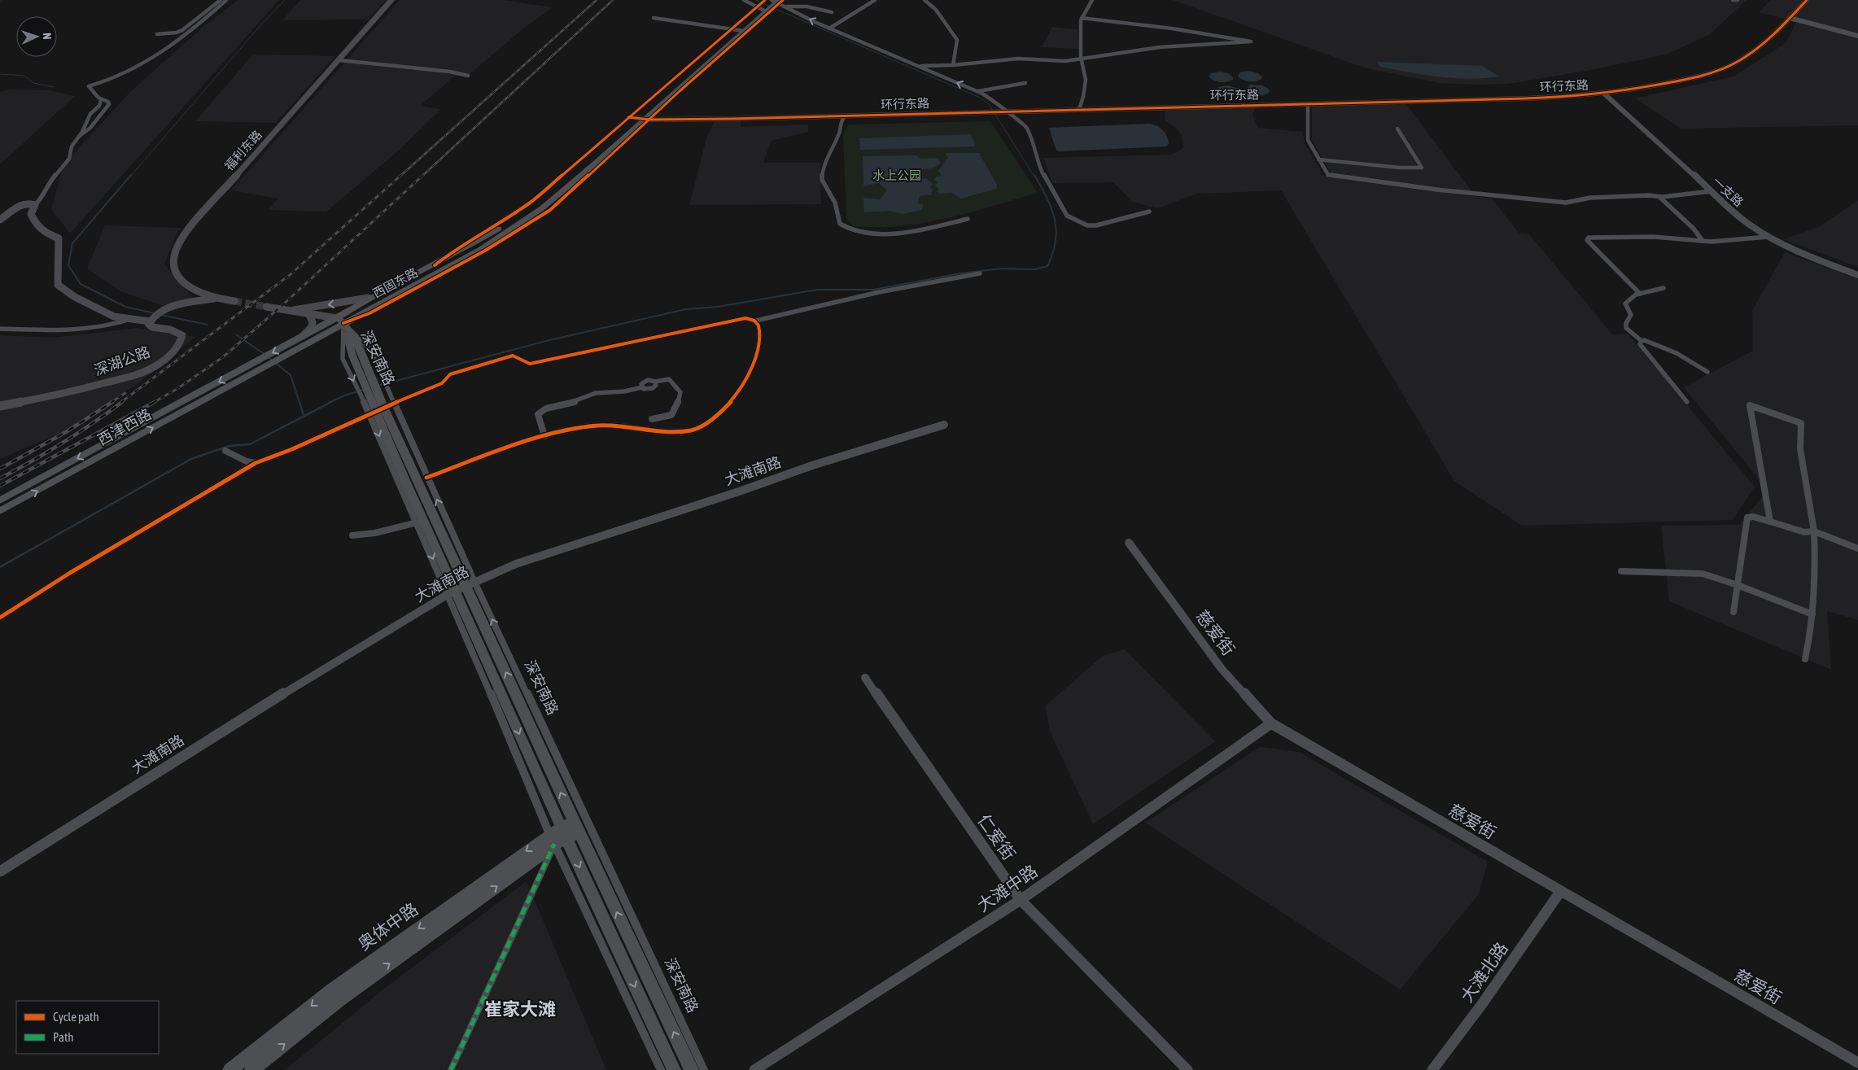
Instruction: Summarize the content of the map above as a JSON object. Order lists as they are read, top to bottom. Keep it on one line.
{"streets":{"main road":["福利东路","西固东路","深安南路","深湖公路","西津西路","奥体中路"],"street":["环行东路","一支路","大滩南路","慈爱街","仁爱街","大滩中路","大滩北路"]},"crossings":[["环行东路","一支路"],["环行东路","西固东路"],["西固东路","深安南路"],["西固东路","西津西路"],["深安南路","大滩南路"],["深安南路","奥体中路"],["慈爱街","大滩中路"],["慈爱街","大滩北路"],["仁爱街","大滩中路"]],"districts":["崔家大滩"],"parks":["水上公园"],"legend":["Cycle path","Path"],"north":"right"}
